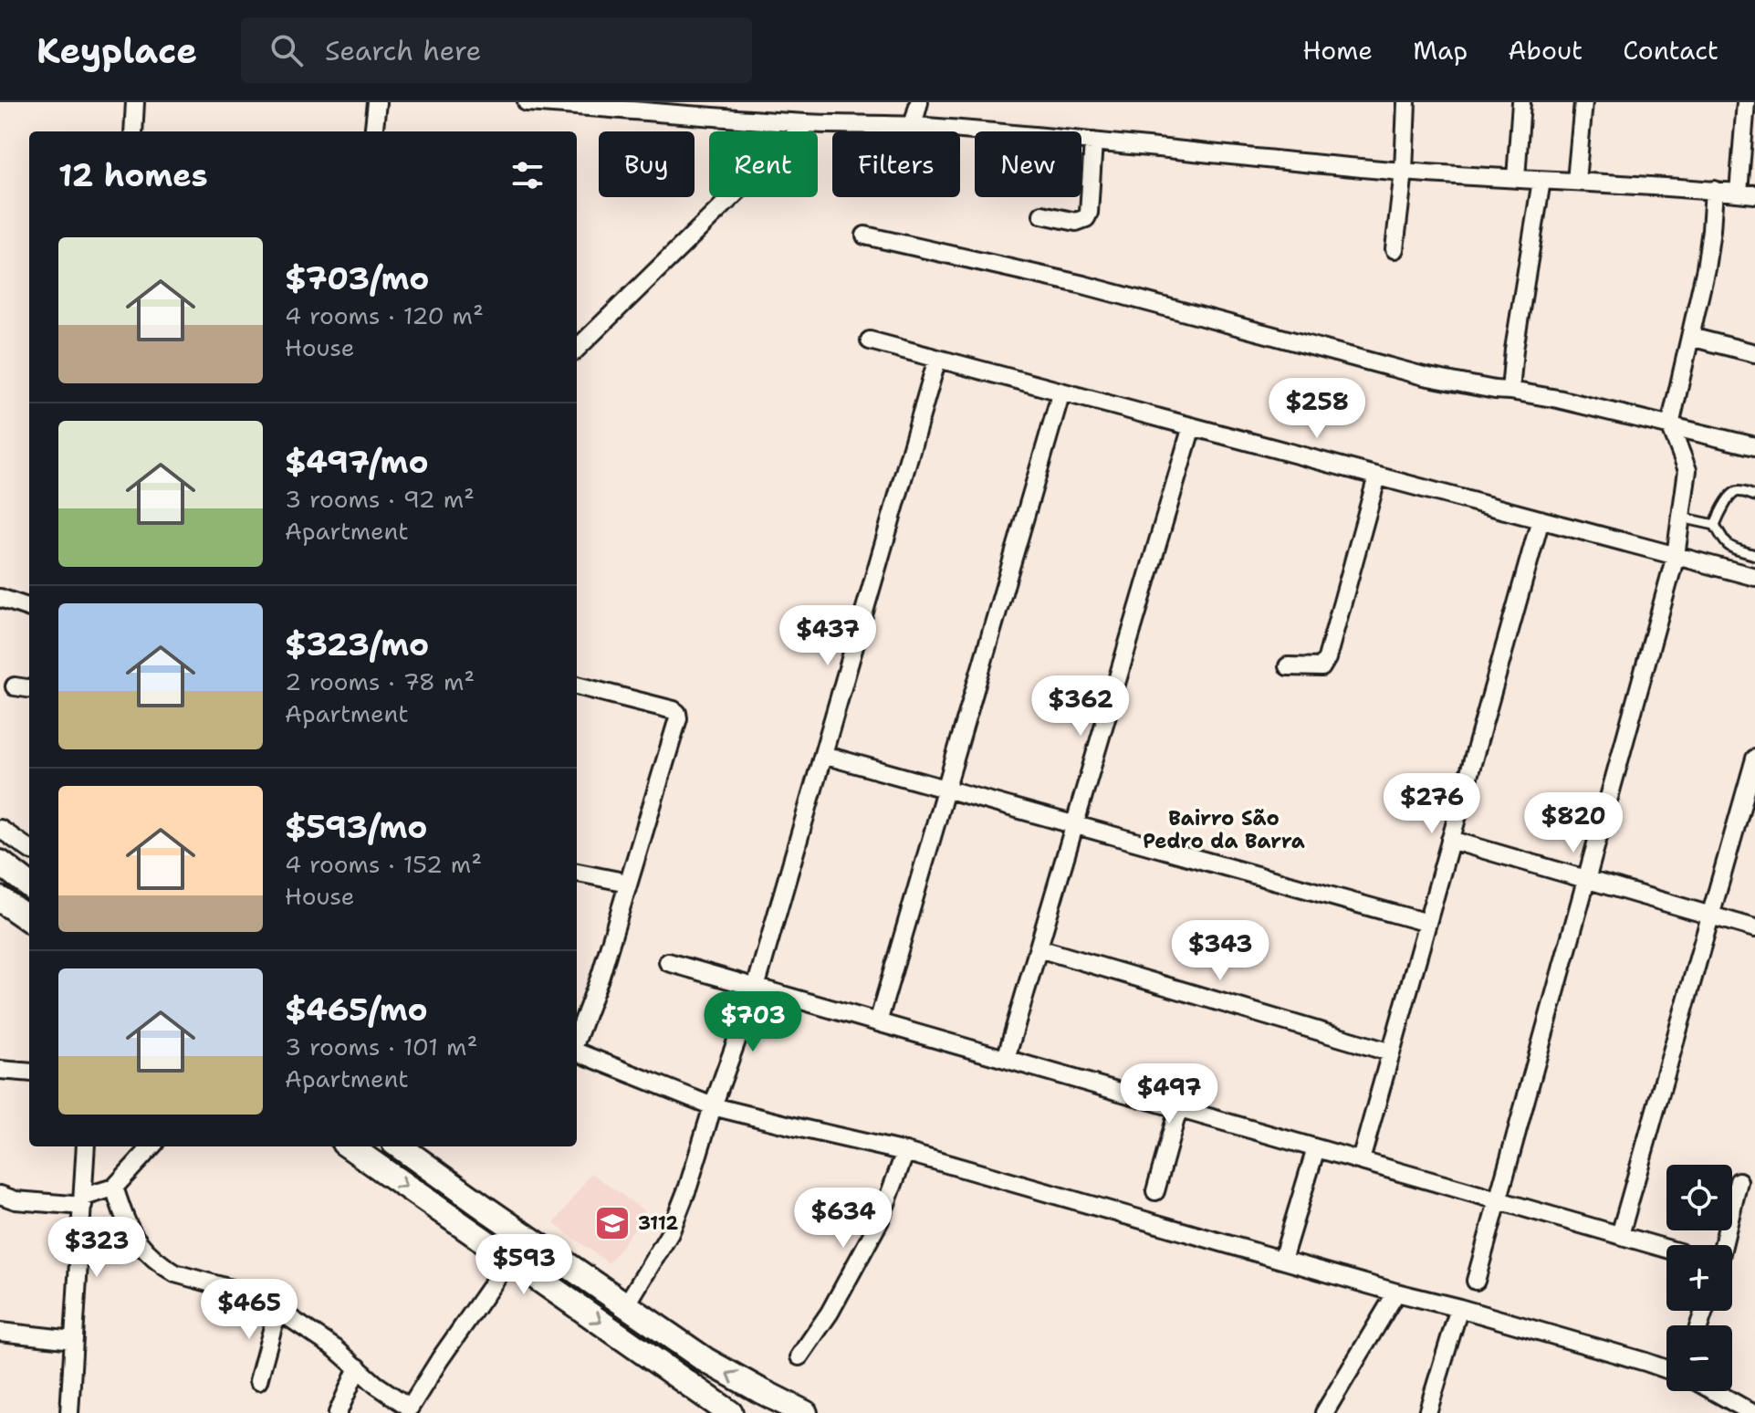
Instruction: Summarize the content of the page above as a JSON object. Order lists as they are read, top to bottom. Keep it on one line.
{"districts":["Bairro São Pedro da Barra"],"places":{"school or university":["3112"]},"page":{"header":"Keyplace","search":"Search here","nav":["Home","Map","About","Contact"],"chip":["Buy","Rent","Filters","New"],"heading":"12 homes","list":[{"name":"$703/mo","note":"4 rooms · 120 m² · House"},{"name":"$497/mo","note":"3 rooms · 92 m² · Apartment"},{"name":"$323/mo","note":"2 rooms · 78 m² · Apartment"},{"name":"$593/mo","note":"4 rooms · 152 m² · House"},{"name":"$465/mo","note":"3 rooms · 101 m² · Apartment"}],"price":["$258","$437","$362","$276","$820","$343","$703","$497","$634","$323","$593","$465"],"map_buttons":["+","−"]}}
